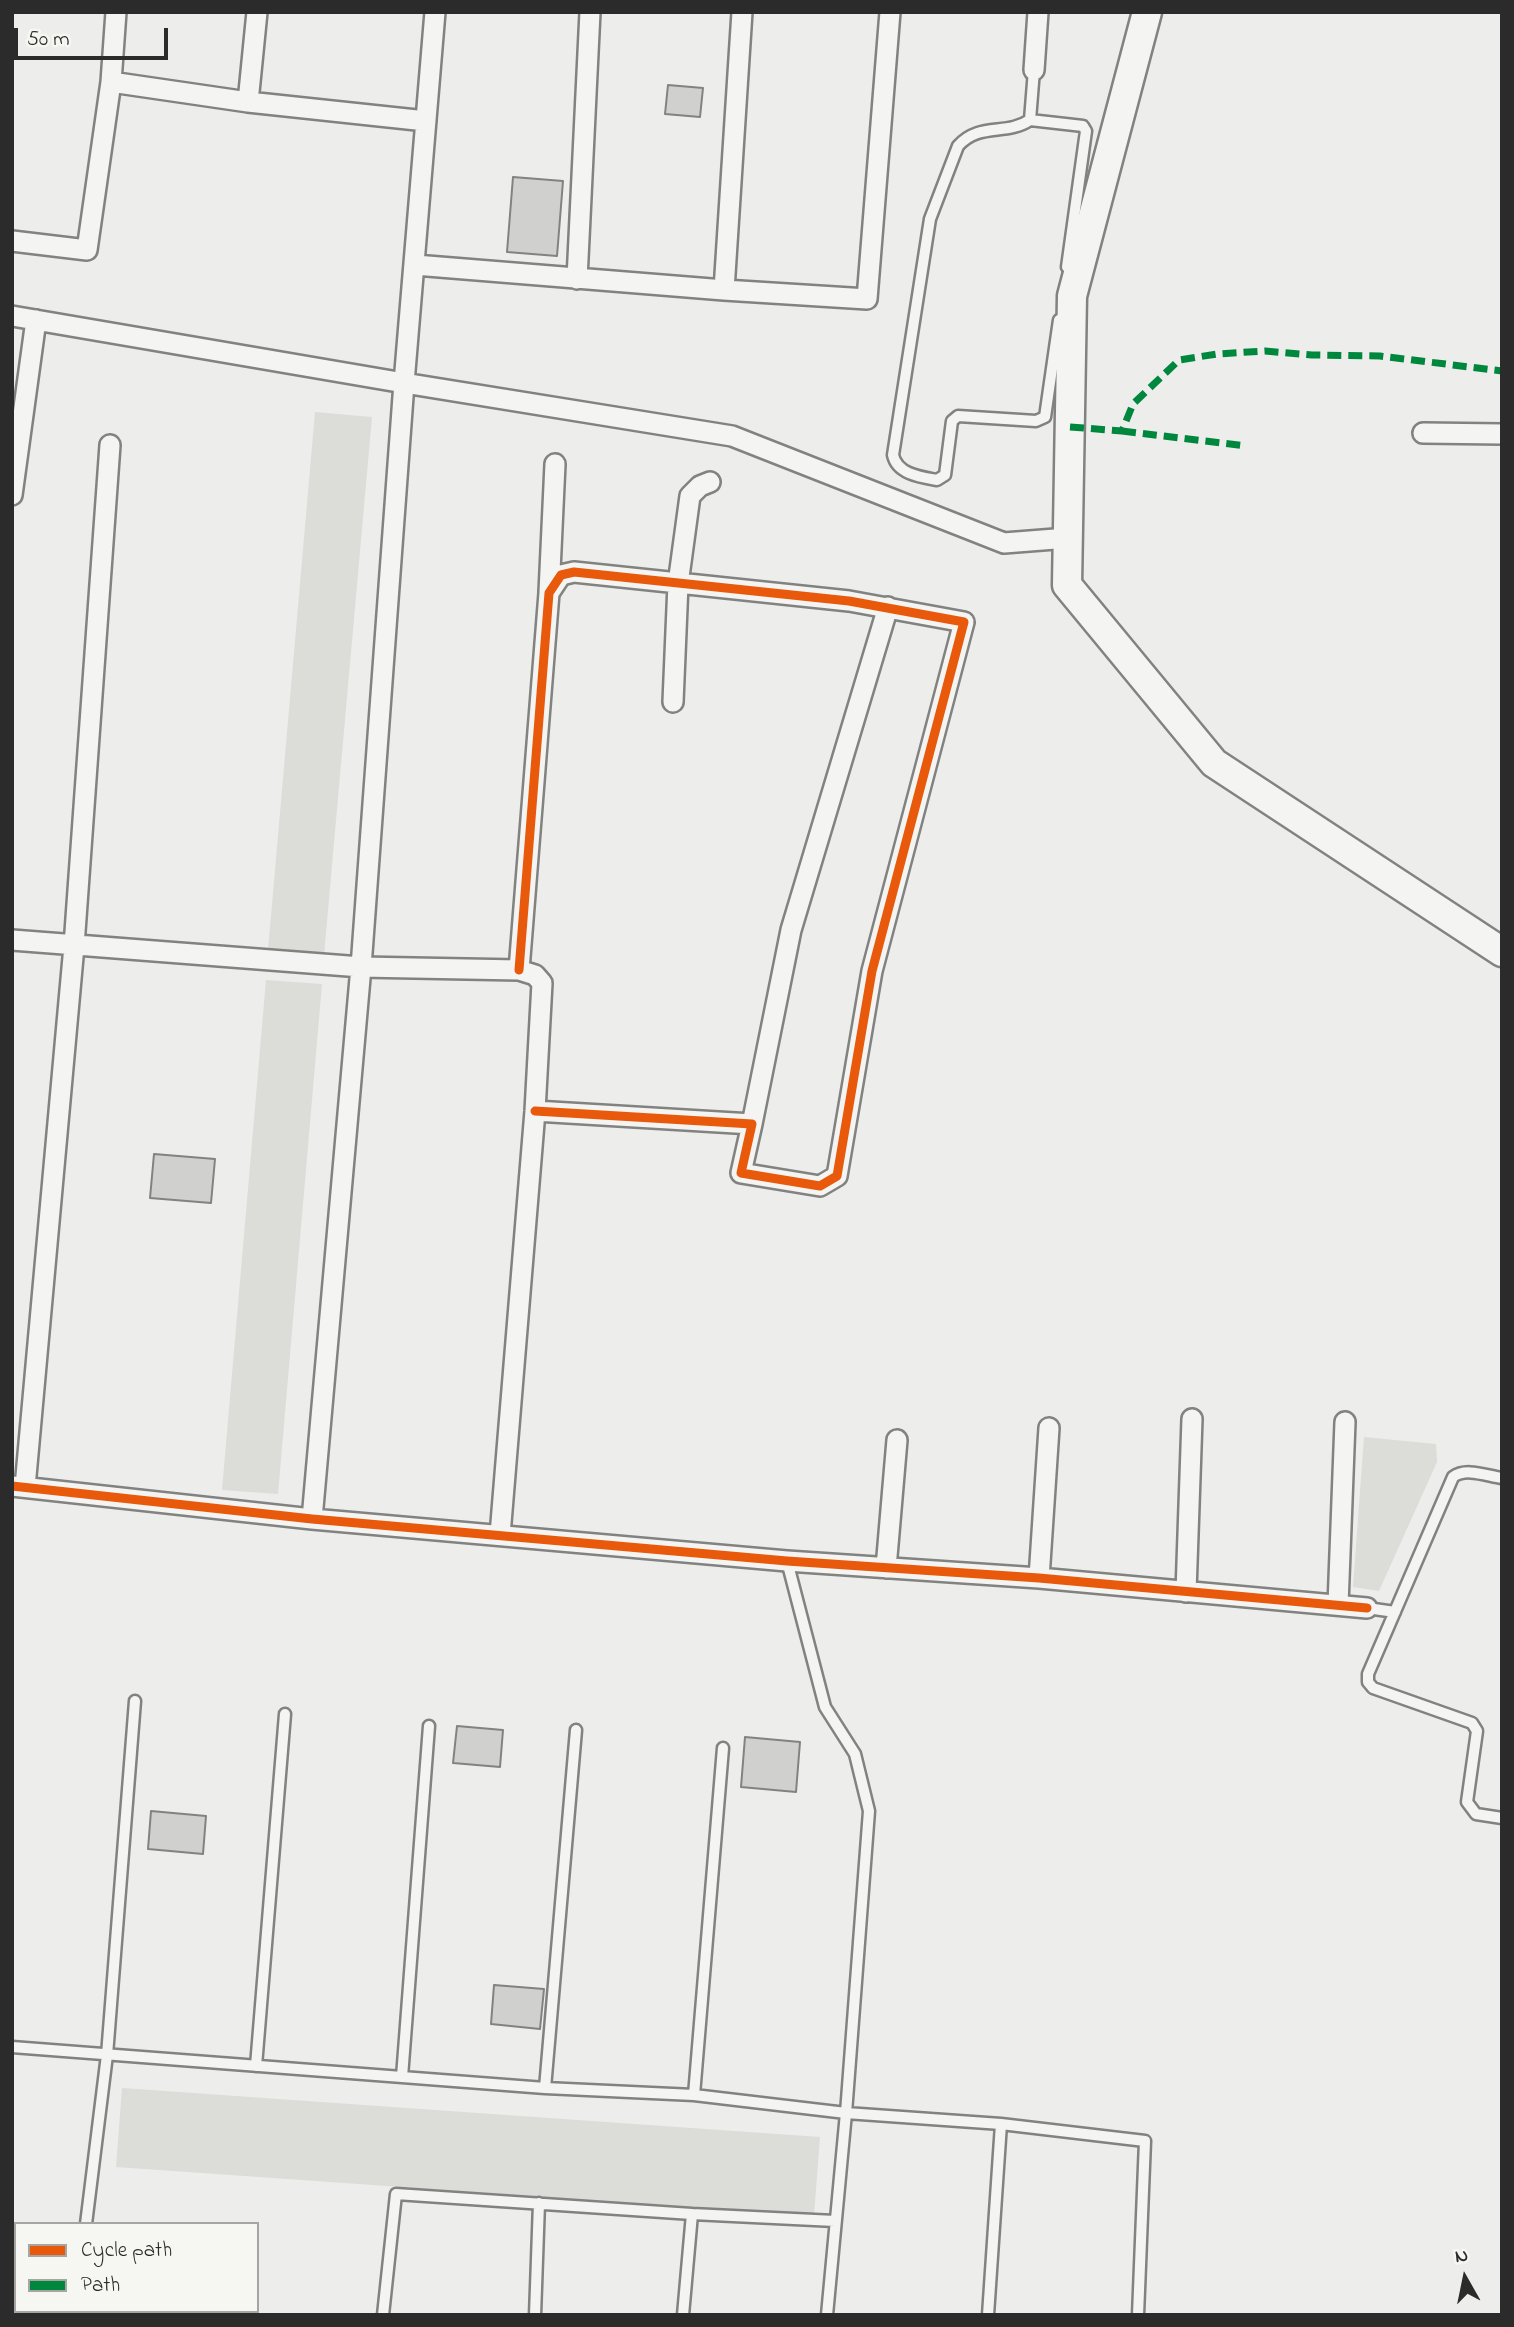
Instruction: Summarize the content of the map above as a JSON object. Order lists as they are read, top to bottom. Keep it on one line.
{"legend":["Cycle path","Path"],"scale_bar":"50 m","north":"top"}
